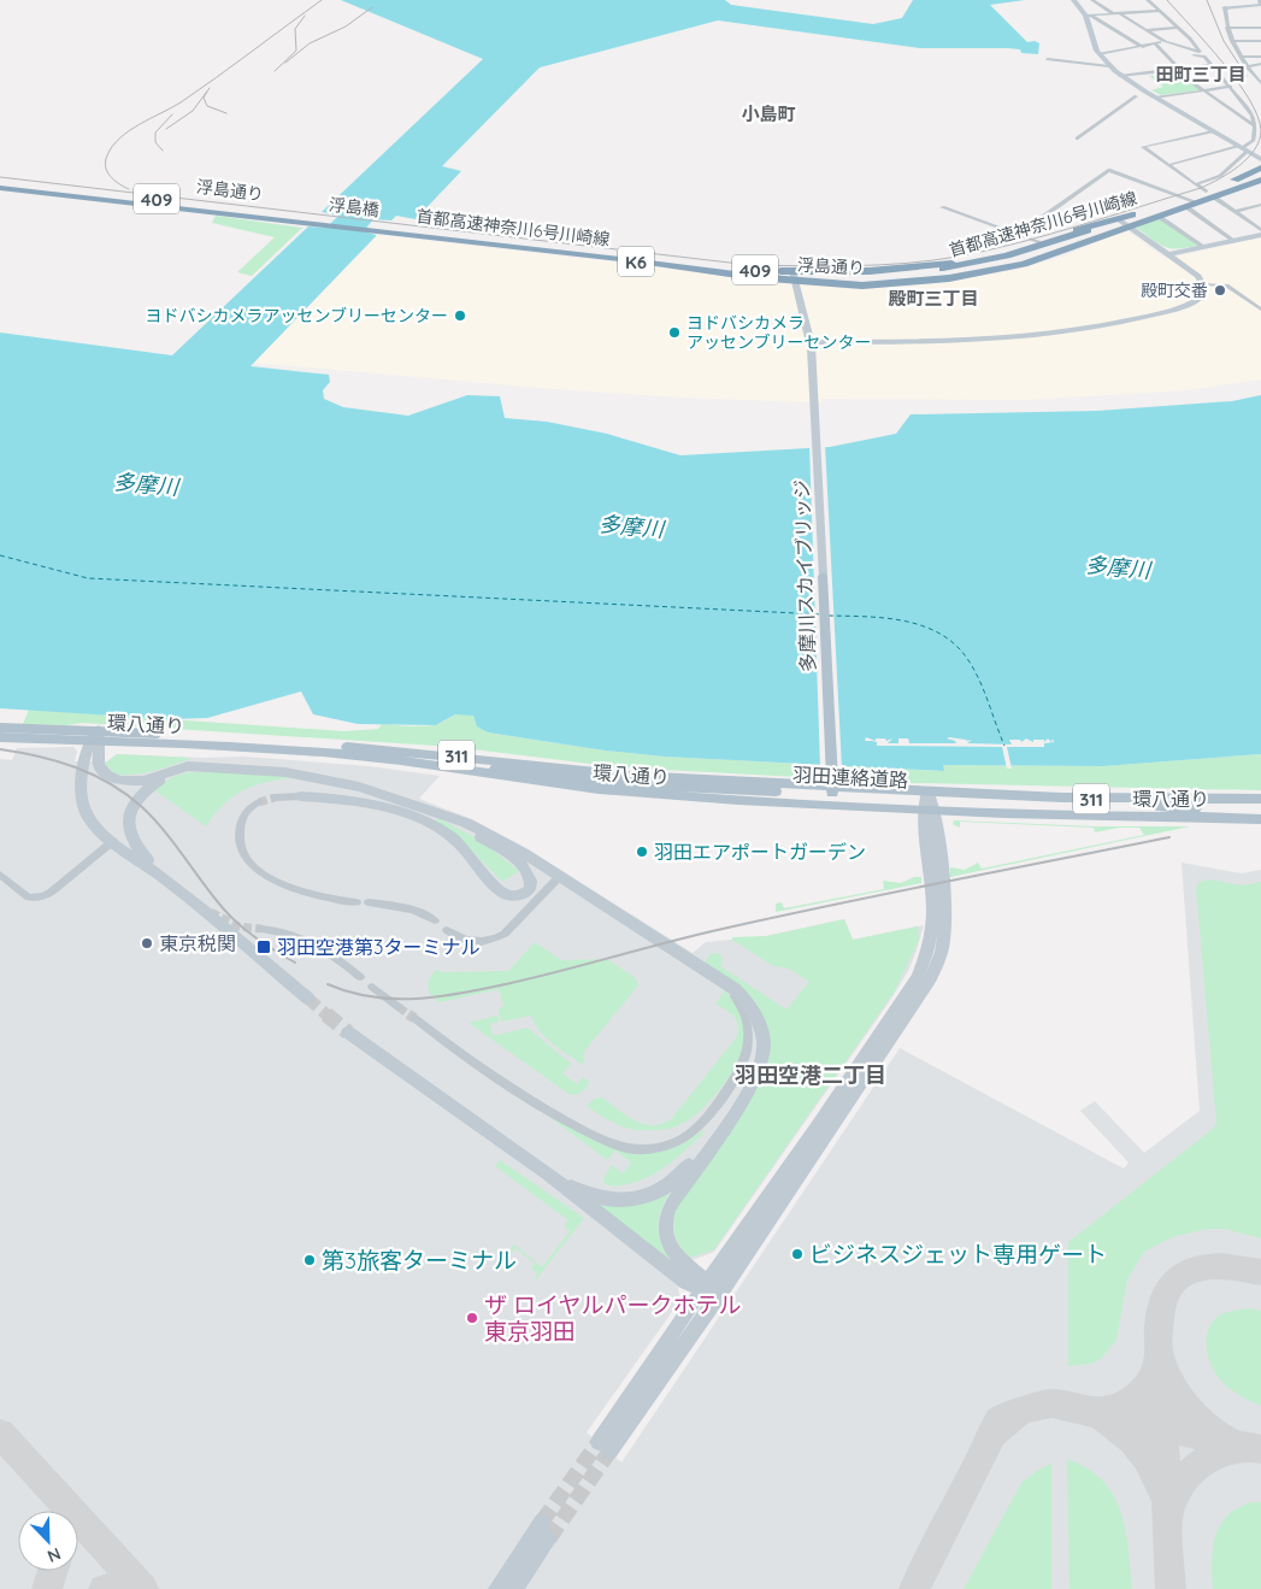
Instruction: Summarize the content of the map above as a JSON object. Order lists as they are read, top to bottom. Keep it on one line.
{"streets":{"highway":["浮島通り","409","浮島橋","首都高速神奈川6号川崎線","K6"],"main road":["多摩川スカイブリッジ","環八通り","311","羽田連絡道路"]},"crossings":[["浮島通り","浮島橋"],["浮島通り","首都高速神奈川6号川崎線"],["浮島通り","多摩川スカイブリッジ"],["多摩川スカイブリッジ","羽田連絡道路"],["環八通り","311"]],"districts":["田町三丁目","小島町","殿町三丁目","羽田空港二丁目"],"water":["多摩川"],"places":{"other":["殿町交番","ヨドバシカメラアッセンブリーセンター","ヨドバシカメラ アッセンブリーセンター","羽田エアポートガーデン","東京税関","ビジネスジェット専用ゲート","第3旅客ターミナル","ザ ロイヤルパークホテル 東京羽田"],"transit":["羽田空港第3ターミナル"]},"north":"bottom right"}
